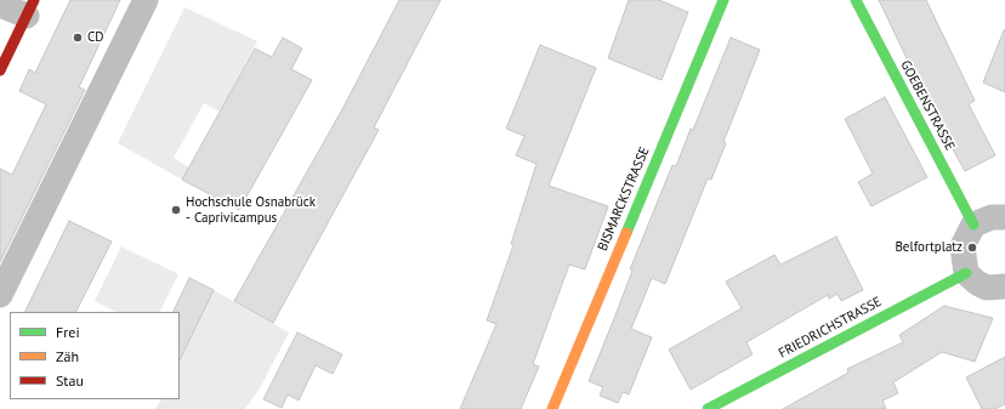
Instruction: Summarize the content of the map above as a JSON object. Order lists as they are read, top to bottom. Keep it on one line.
{"streets":{"street":["GOEBENSTRASSE","BISMARCKSTRASSE","FRIEDRICHSTRASSE"]},"places":["CD","Hochschule Osnabrück - Caprivicampus","Belfortplatz"],"legend":["Frei","Zäh","Stau"]}
